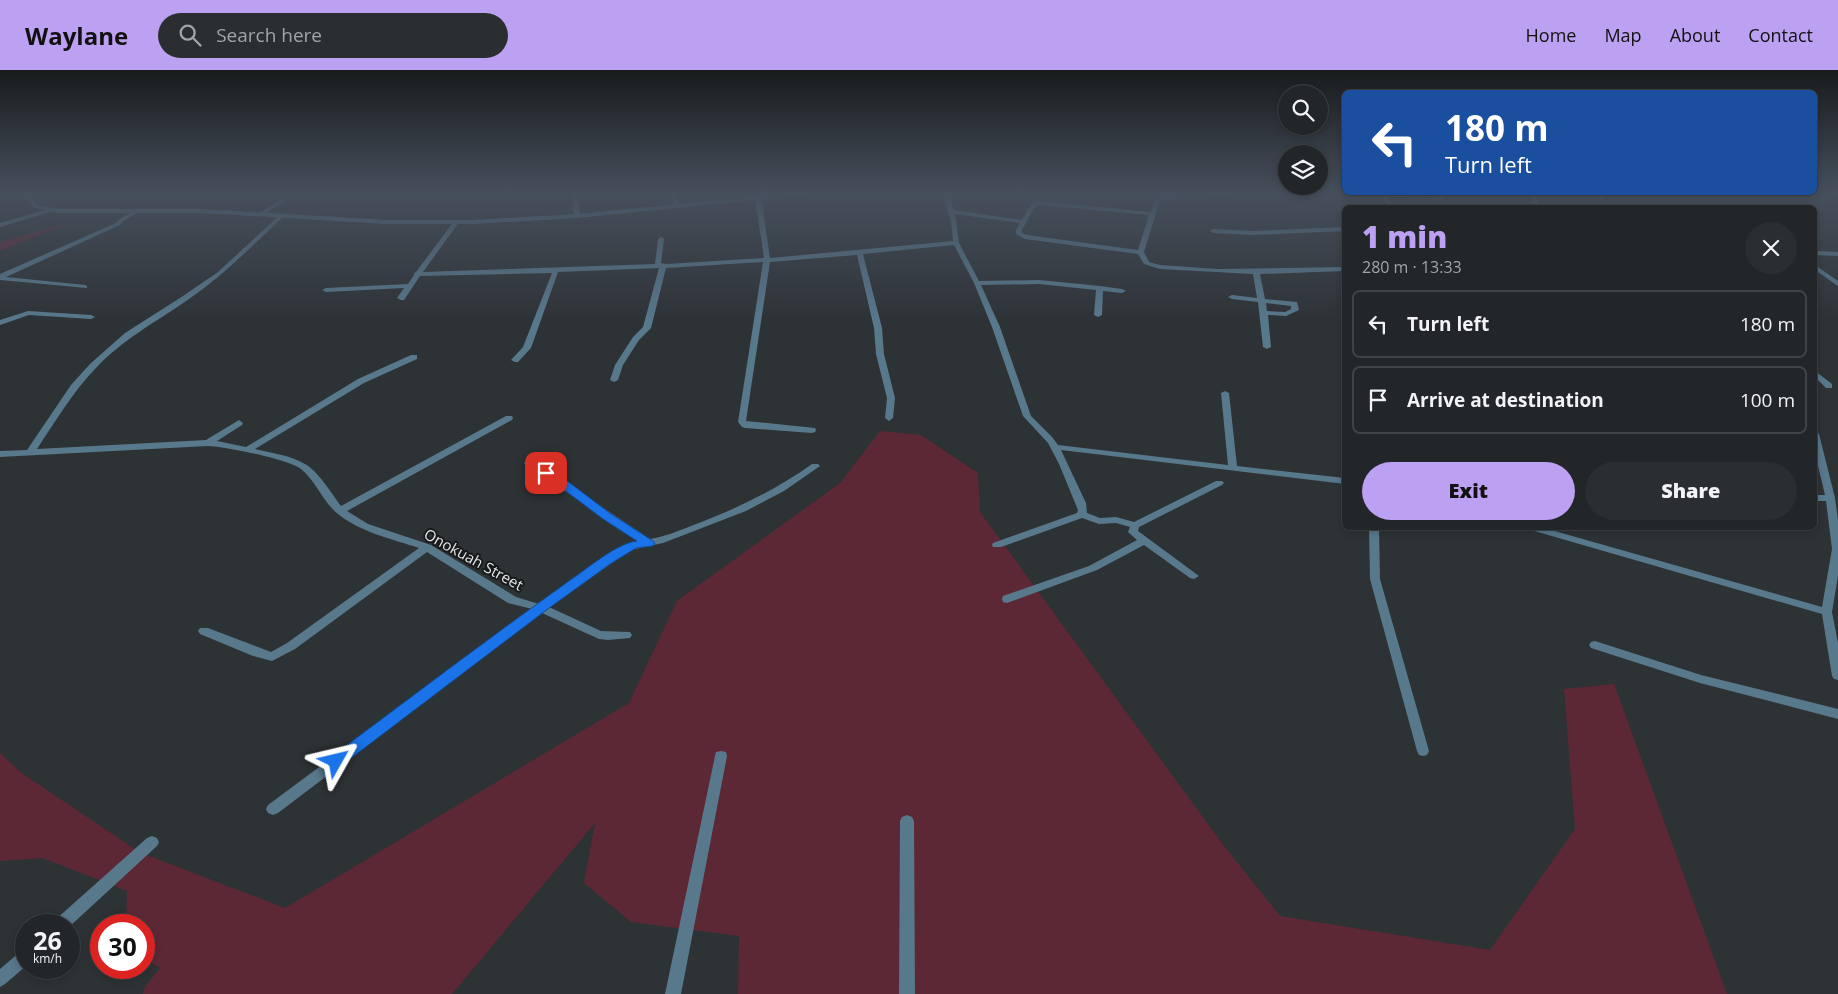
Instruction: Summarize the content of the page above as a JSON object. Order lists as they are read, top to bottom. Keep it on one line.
{"streets":{"street":["Onokuah Street"]},"page":{"header":"Waylane","search":"Search here","nav":["Home","Map","About","Contact"],"turn":["180 m","Turn left"],"heading":["1 min","280 m · 13:33"],"list":[{"name":"Turn left","value":"180 m"},{"name":"Arrive at destination","value":"100 m"}],"buttons":["Exit","Share"],"speed":"26 km/h","limit":"30"}}
